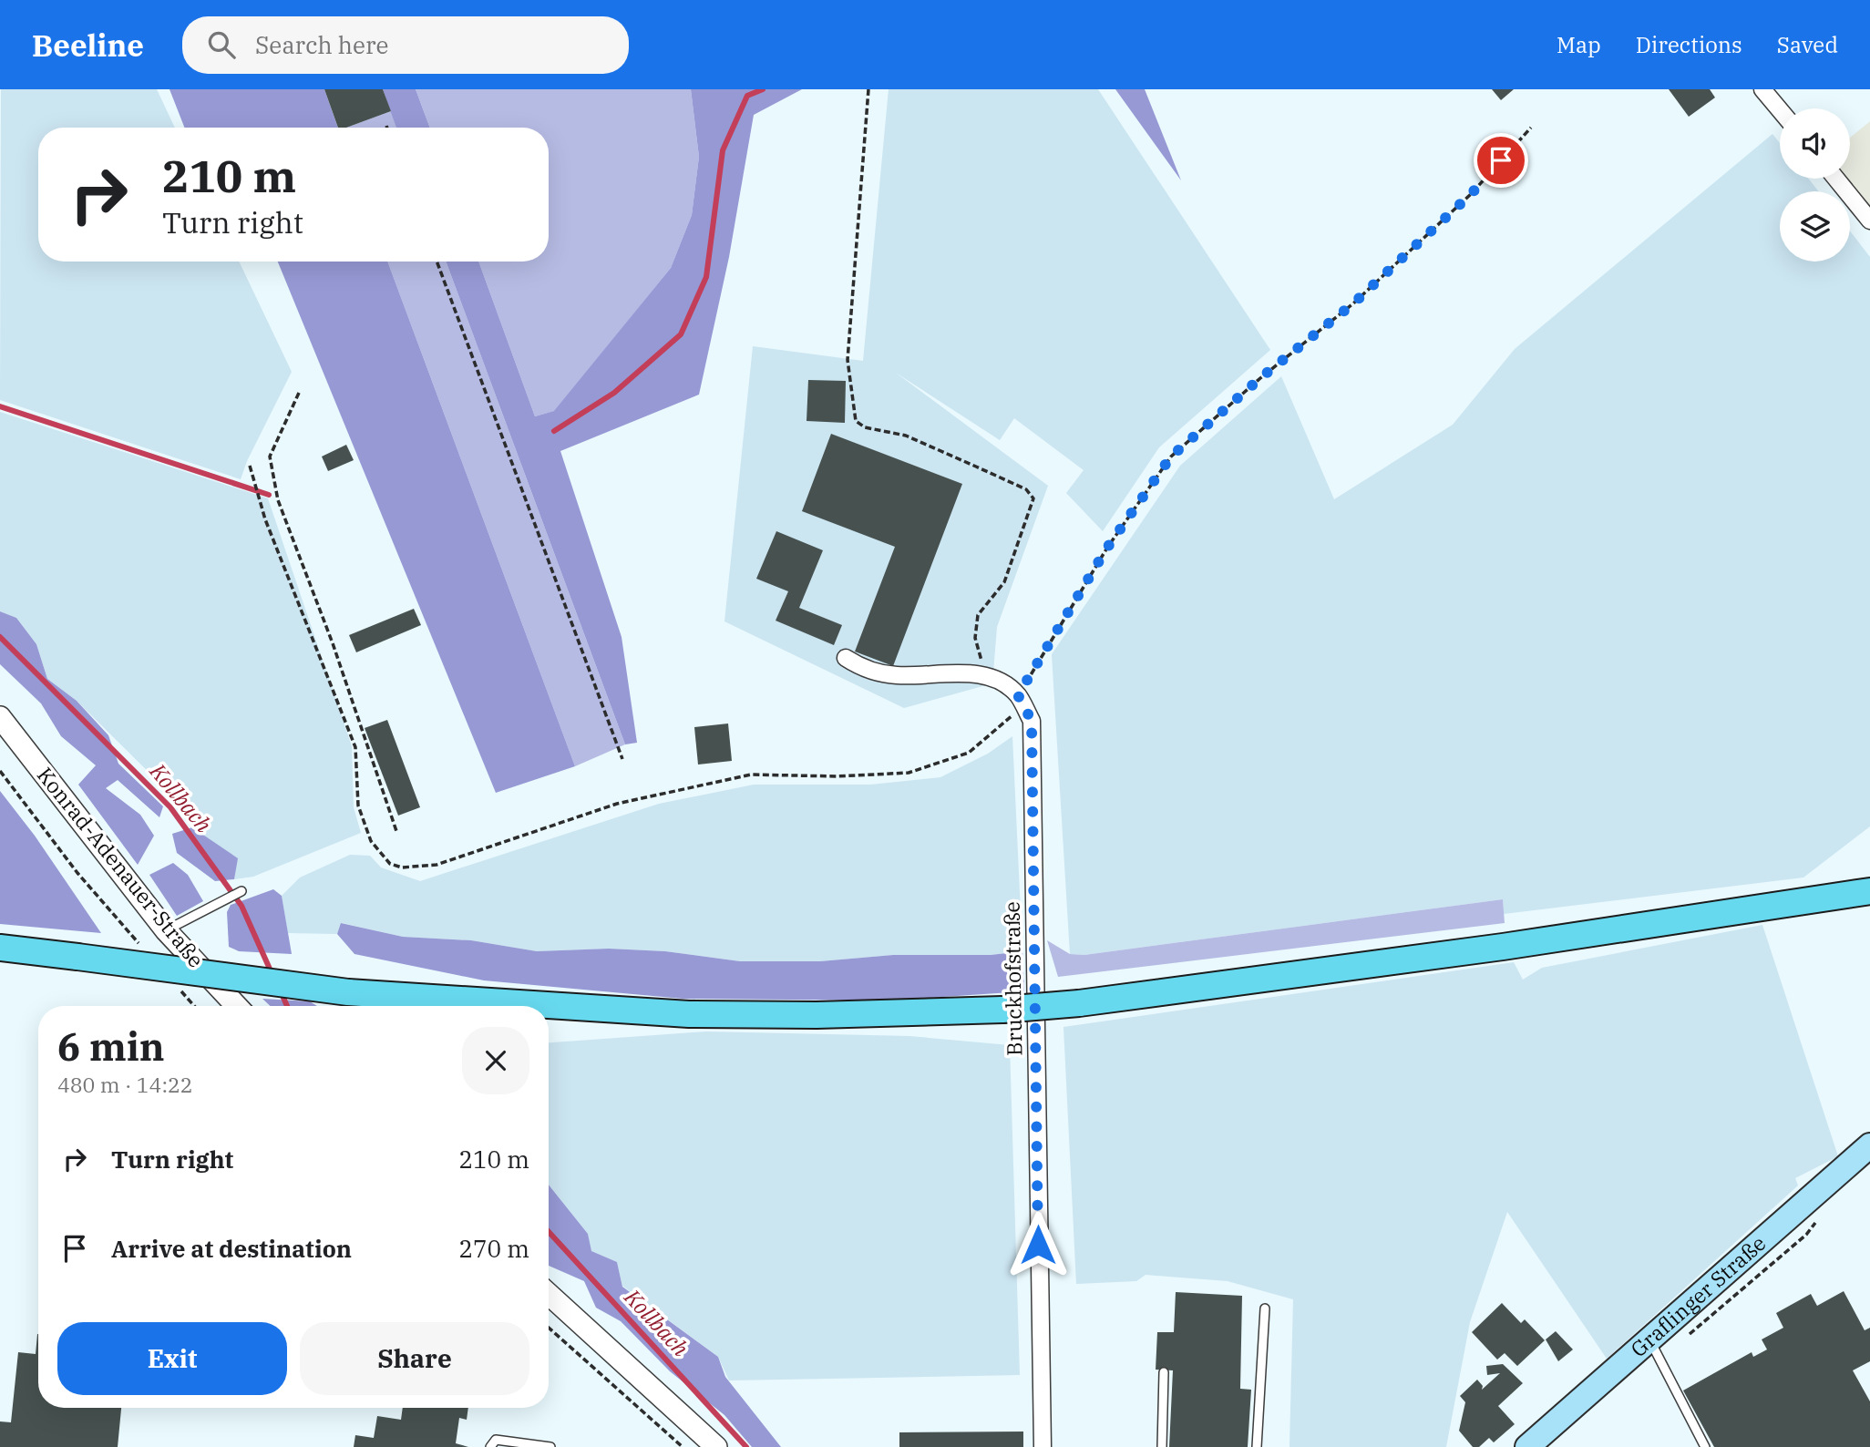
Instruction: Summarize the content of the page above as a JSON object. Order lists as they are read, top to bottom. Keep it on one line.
{"streets":{"main road":["Graflinger Straße"],"street":["Konrad-Adenauer-Straße","Bruckhofstraße"]},"water":["Kollbach"],"page":{"header":"Beeline","search":"Search here","nav":["Map","Directions","Saved"],"turn":["210 m","Turn right"],"heading":["6 min","480 m · 14:22"],"list":[{"name":"Turn right","value":"210 m"},{"name":"Arrive at destination","value":"270 m"}],"buttons":["Exit","Share"]}}
